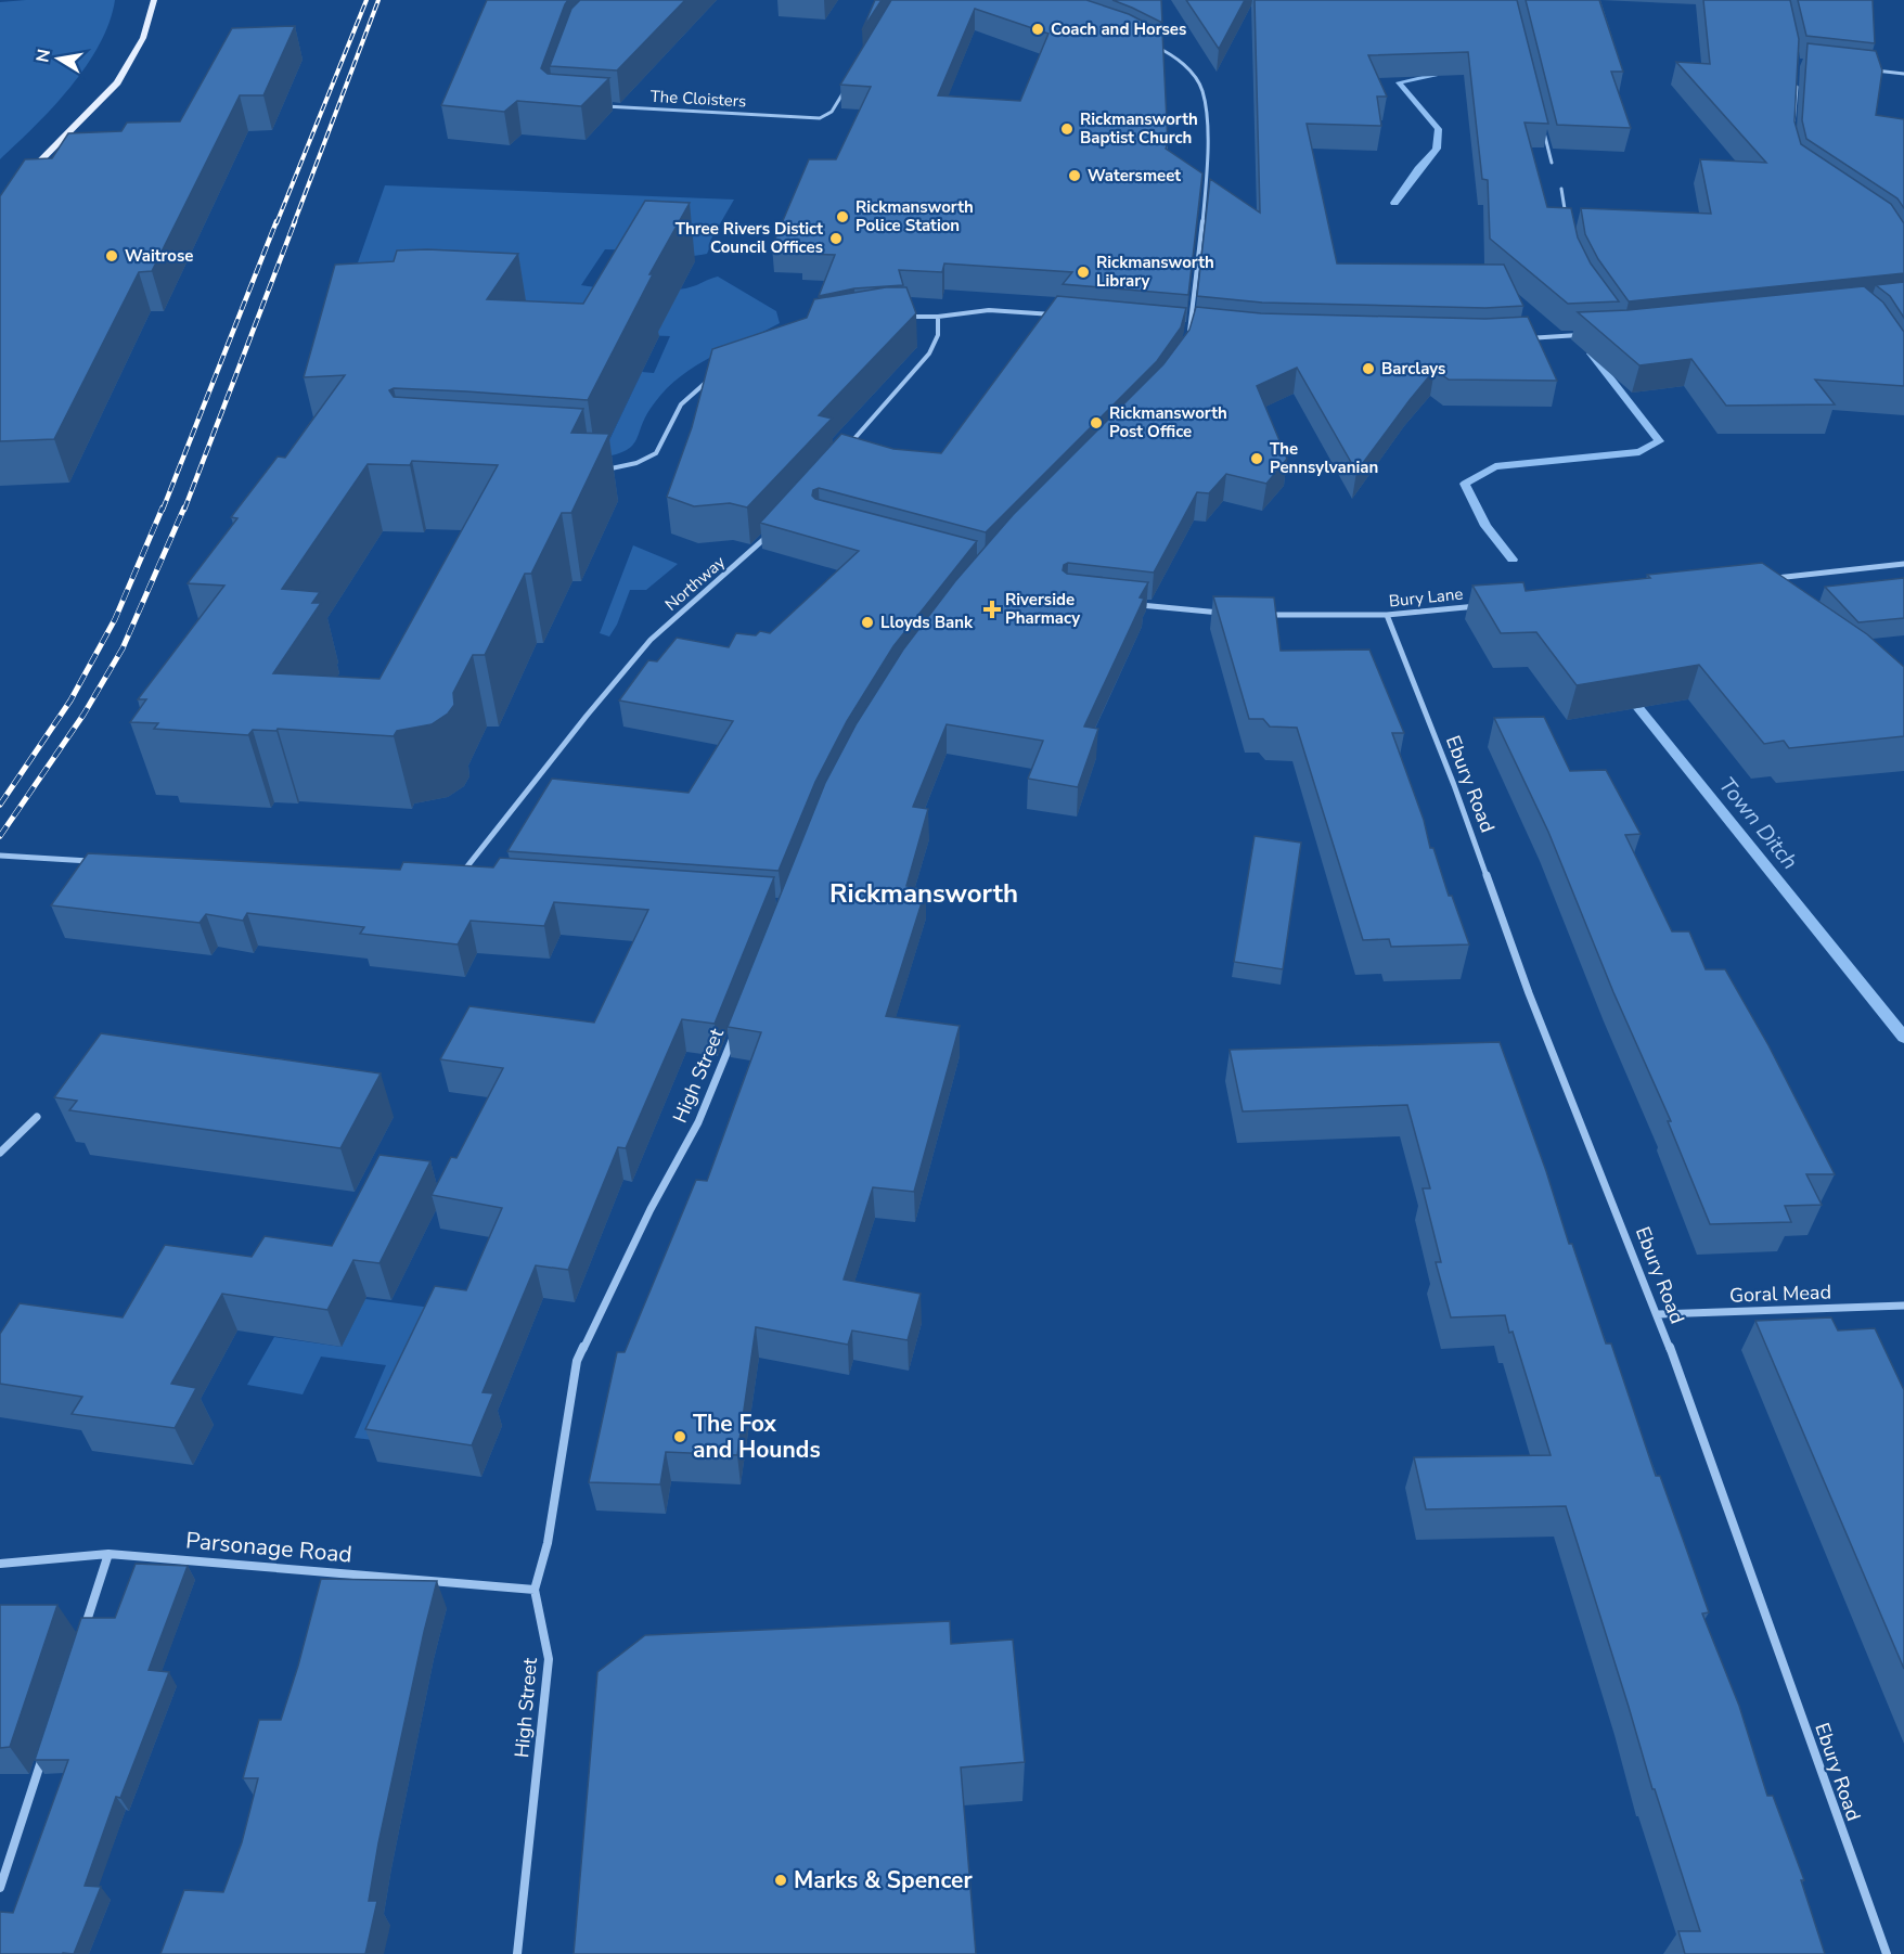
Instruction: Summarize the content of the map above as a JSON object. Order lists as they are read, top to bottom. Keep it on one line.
{"streets":{"street":["The Cloisters","Northway","Bury Lane","Ebury Road","High Street","Goral Mead","Parsonage Road"]},"crossings":[["Bury Lane","Ebury Road"],["Ebury Road","Goral Mead"],["High Street","Parsonage Road"]],"districts":["Rickmansworth"],"water":["Town Ditch"],"places":{"other":["Coach and Horses","Rickmansworth Baptist Church","Watersmeet","Rickmansworth Police Station","Three Rivers Distict Council Offices","Waitrose","Rickmansworth Library","Barclays","Rickmansworth Post Office","The Pennsylvanian","Lloyds Bank","The Fox and Hounds","Marks & Spencer"],"health":["Riverside Pharmacy"]},"north":"left"}
